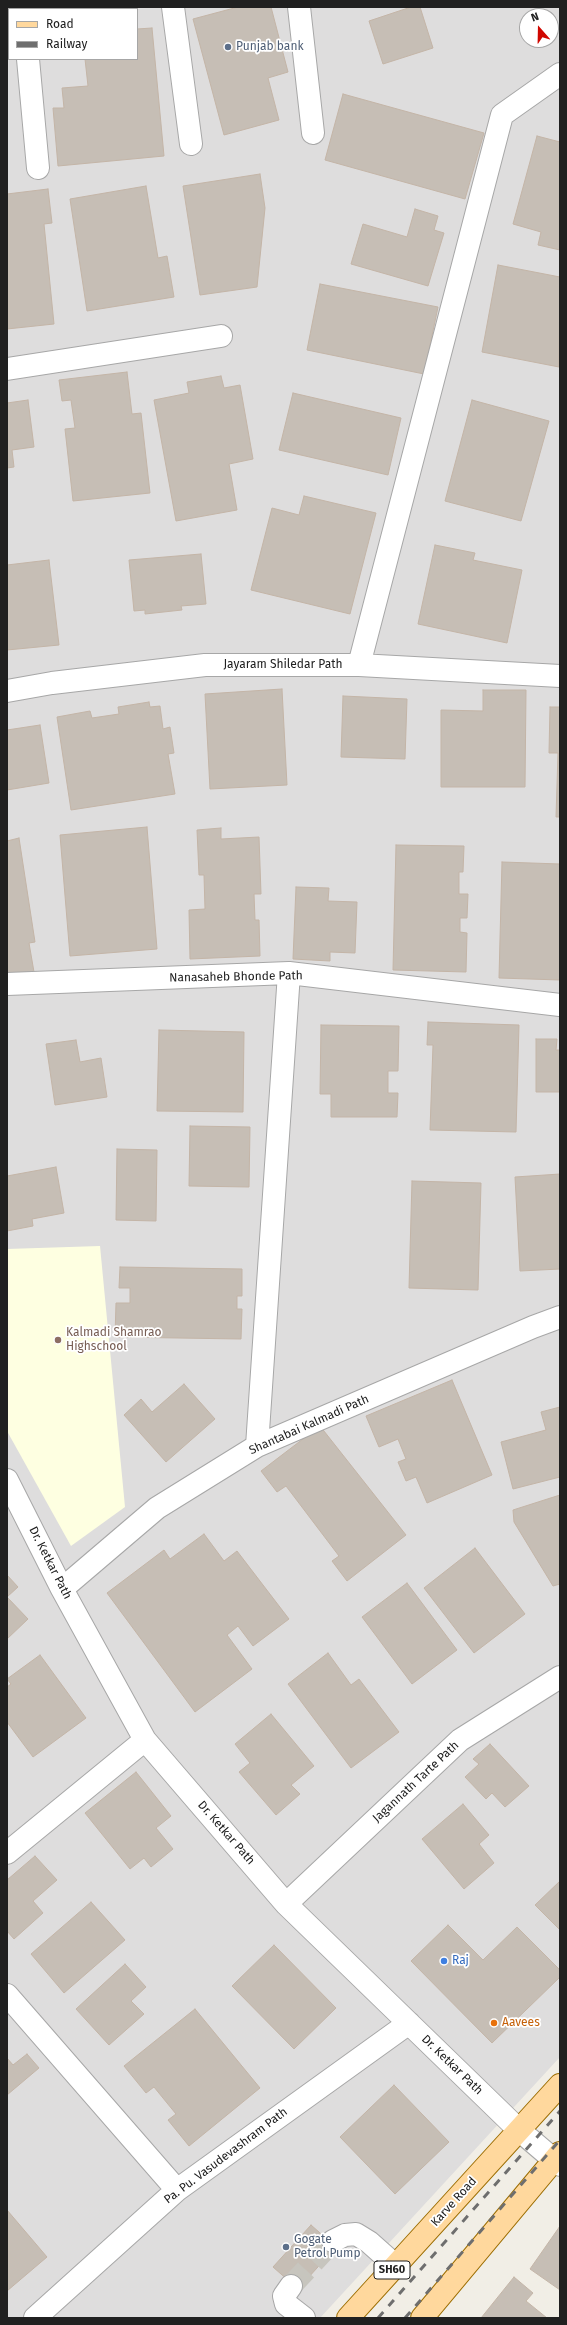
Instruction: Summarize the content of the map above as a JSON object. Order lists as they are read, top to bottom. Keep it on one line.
{"streets":{"main road":["Karve Road","SH60"],"street":["Jayaram Shiledar Path","Nanasaheb Bhonde Path","Shantabai Kalmadi Path","Dr. Ketkar Path","Jagannath Tarte Path","Pa. Pu. Vasudevashram Path"]},"crossings":[["Shantabai Kalmadi Path","Dr. Ketkar Path"],["Dr. Ketkar Path","Jagannath Tarte Path"],["Dr. Ketkar Path","Pa. Pu. Vasudevashram Path"],["Dr. Ketkar Path","Karve Road"]],"places":["Punjab bank","Kalmadi Shamrao Highschool","Raj","Aavees","Gogate Petrol Pump"],"legend":["Road","Railway"],"north":"top"}
